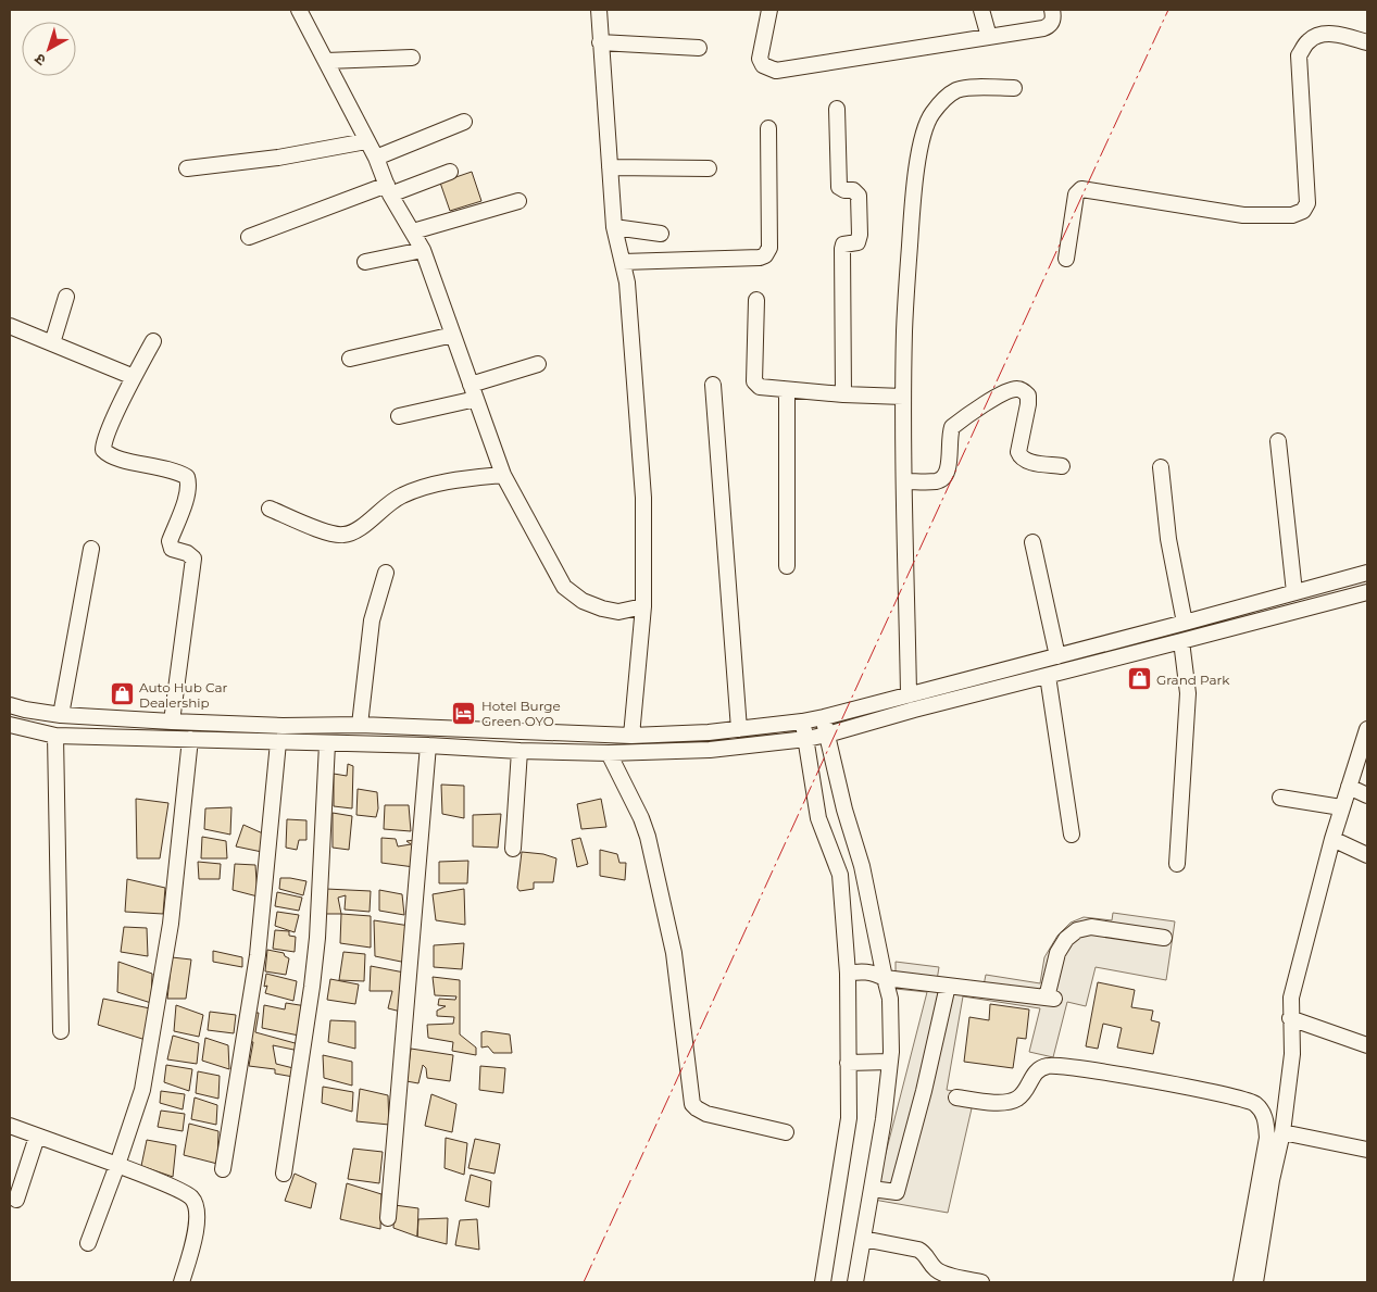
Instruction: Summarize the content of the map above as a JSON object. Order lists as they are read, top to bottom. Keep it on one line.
{"places":{"shop":["Grand Park","Auto Hub Car Dealership"],"hotel":["Hotel Burge Green OYO"]},"north":"bottom left"}
